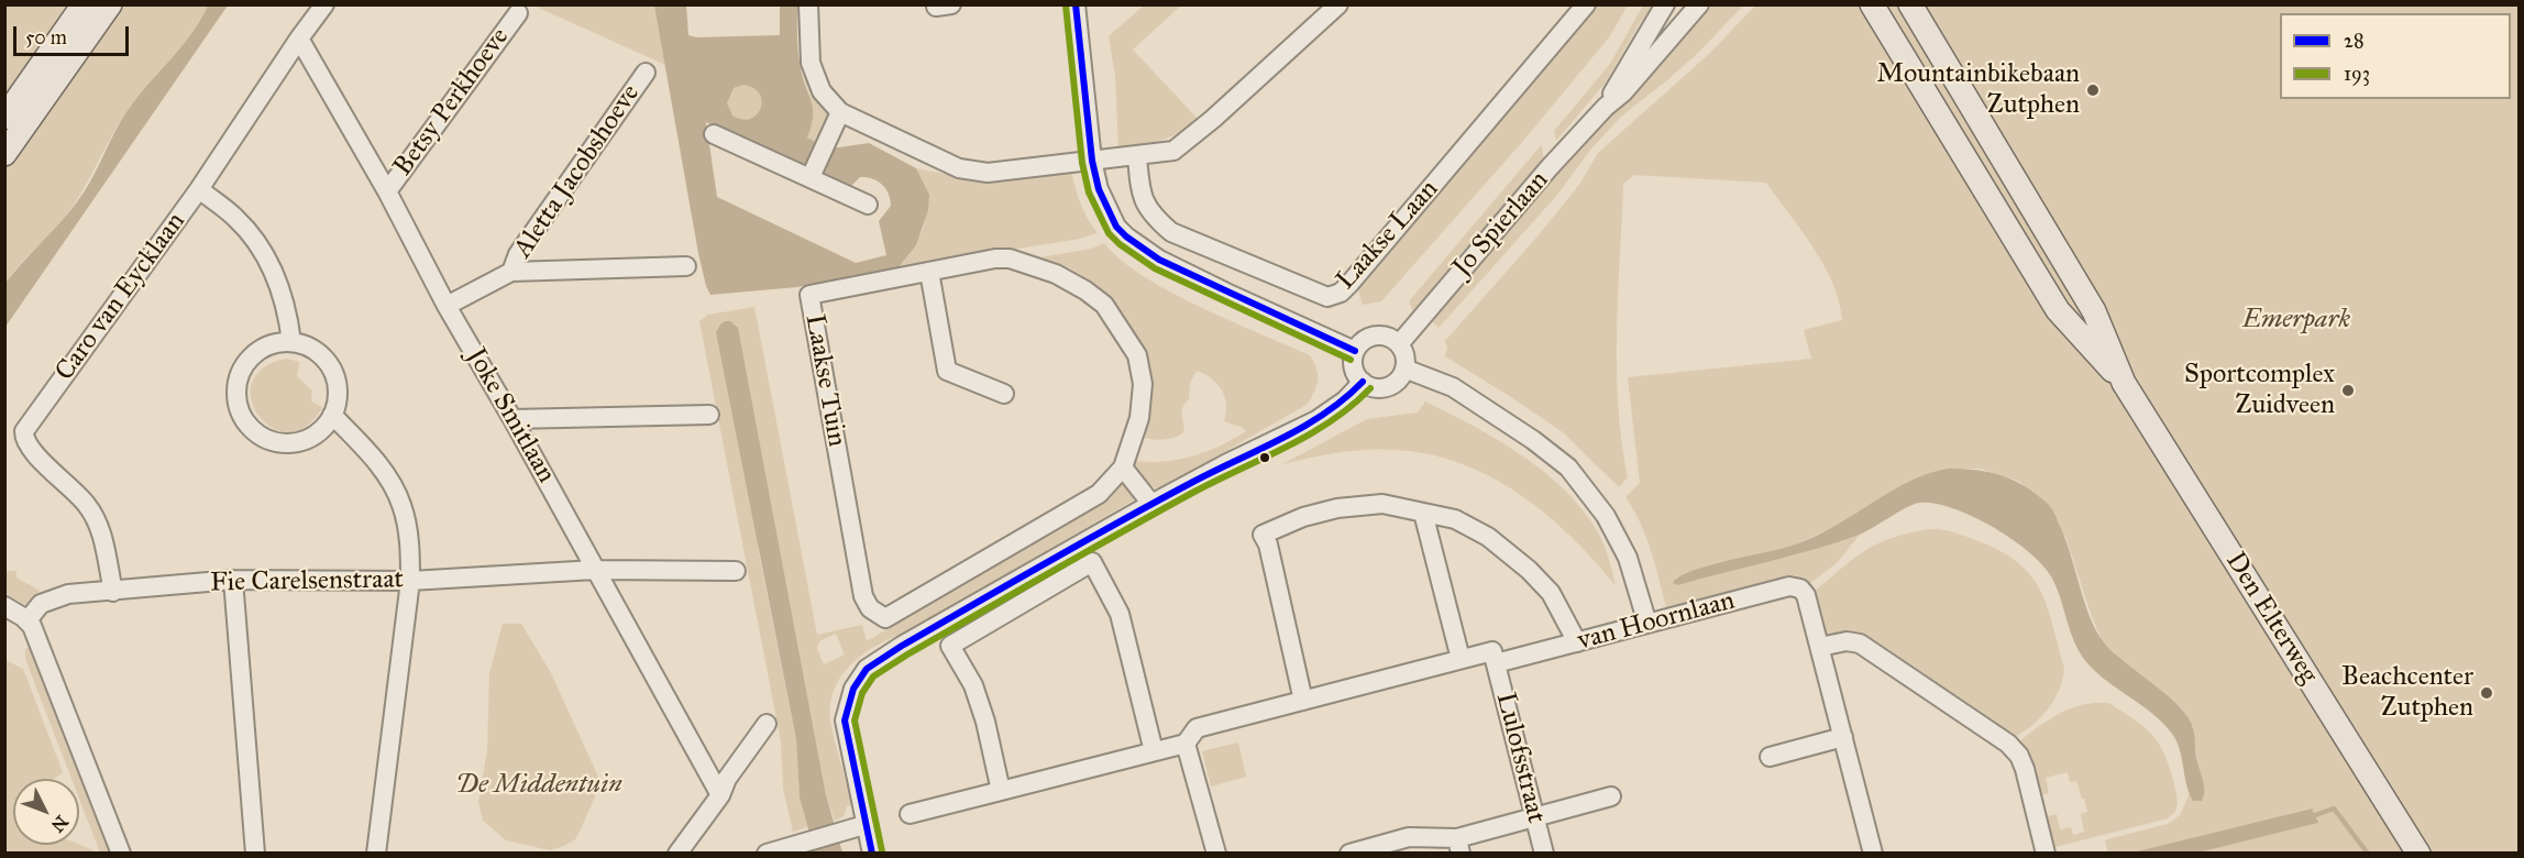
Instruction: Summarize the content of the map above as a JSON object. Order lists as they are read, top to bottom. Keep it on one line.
{"streets":{"main road":["Den Elterweg"],"street":["Betsy Perkhoeve","Aletta Jacobshoeve","Jo Spierlaan","Laakse Laan","Caro van Eycklaan","Laakse Tuin","Joke Smitlaan","Fie Carelsenstraat","van Hoornlaan","Lulofsstraat"]},"crossings":[["Betsy Perkhoeve","Joke Smitlaan"],["Aletta Jacobshoeve","Joke Smitlaan"],["Caro van Eycklaan","Joke Smitlaan"],["Caro van Eycklaan","Fie Carelsenstraat"],["Joke Smitlaan","Fie Carelsenstraat"],["van Hoornlaan","Lulofsstraat"]],"parks":["Emerpark","De Middentuin"],"places":["Mountainbikebaan Zutphen","Sportcomplex Zuidveen","Beachcenter Zutphen"],"lines":["transit line 28","transit line 193"],"legend":["28","193"],"scale_bar":"50 m","north":"bottom right"}
